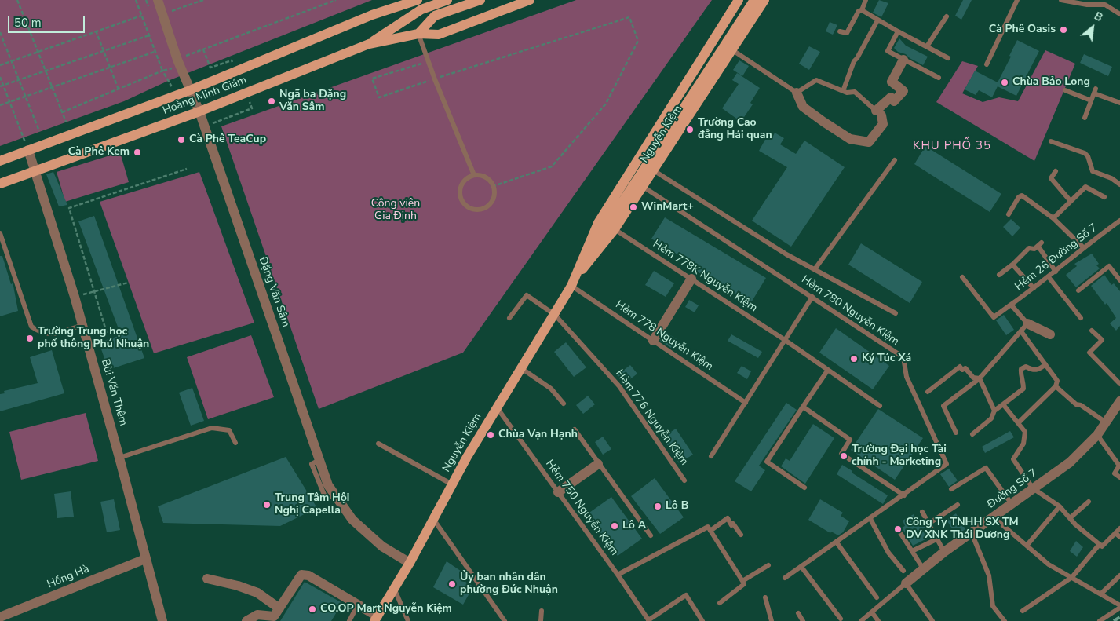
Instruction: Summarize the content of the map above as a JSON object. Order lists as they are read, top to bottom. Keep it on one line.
{"streets":{"main road":["Hoàng Minh Giám","Nguyễn Kiệm"],"street":["Đặng Văn Sâm","Bùi Văn Thêm","Đường Số 7","Hồng Hà"],"lane":["Hẻm 26 Đường Số 7","Hẻm 778K Nguyễn Kiệm","Hẻm 780 Nguyễn Kiệm","Hẻm 778 Nguyễn Kiệm","Hẻm 776 Nguyễn Kiệm","Hẻm 750 Nguyễn Kiệm"]},"crossings":[["Hoàng Minh Giám","Đặng Văn Sâm"],["Hoàng Minh Giám","Bùi Văn Thêm"],["Nguyễn Kiệm","Hẻm 778K Nguyễn Kiệm"],["Nguyễn Kiệm","Đặng Văn Sâm"],["Nguyễn Kiệm","Hẻm 780 Nguyễn Kiệm"],["Nguyễn Kiệm","Hẻm 778 Nguyễn Kiệm"],["Nguyễn Kiệm","Hẻm 776 Nguyễn Kiệm"],["Nguyễn Kiệm","Hẻm 750 Nguyễn Kiệm"],["Bùi Văn Thêm","Hồng Hà"]],"districts":["KHU PHỐ 35"],"parks":["Công viên Gia Định"],"places":["Cà Phê Oasis","Chùa Bảo Long","Ngã ba Đặng Văn Sâm","Trường Cao đẳng Hải quan","Cà Phê TeaCup","Cà Phê Kem","WinMart+","Trường Trung học phổ thông Phú Nhuận","Ký Túc Xá","Chùa Vạn Hạnh","Trường Đại học Tài chính - Marketing","Trung Tâm Hội Nghị Capella","Lô B","Lô A","Công Ty TNHH SX TM DV XNK Thái Dương","Ủy ban nhân dân phường Đức Nhuận","CO.OP Mart Nguyễn Kiệm"],"scale_bar":"50 m","north":"top right"}
